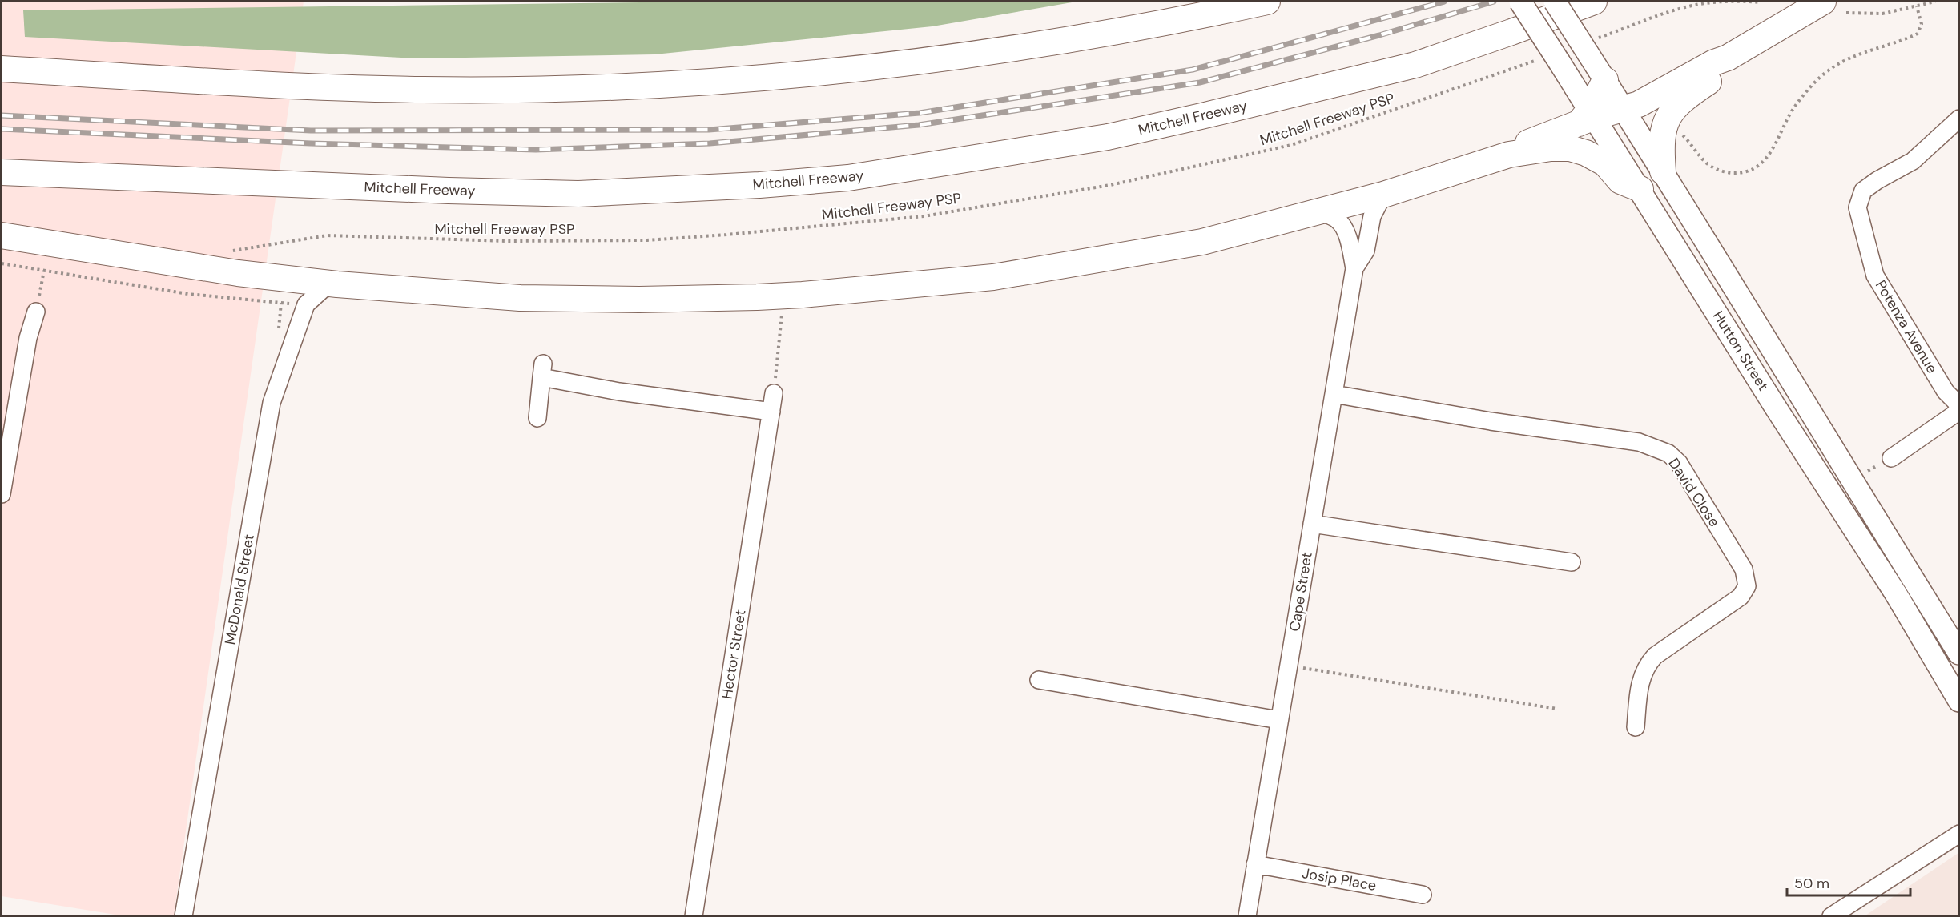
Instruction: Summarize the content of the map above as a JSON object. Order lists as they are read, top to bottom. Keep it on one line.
{"streets":{"highway":["Mitchell Freeway"],"main road":["Hutton Street"],"street":["Potenza Avenue","David Close","McDonald Street","Cape Street","Hector Street","Josip Place"],"path":["Mitchell Freeway PSP"]},"crossings":[["Mitchell Freeway PSP","Hutton Street"],["David Close","Cape Street"],["Cape Street","Josip Place"]],"scale_bar":"50 m"}
